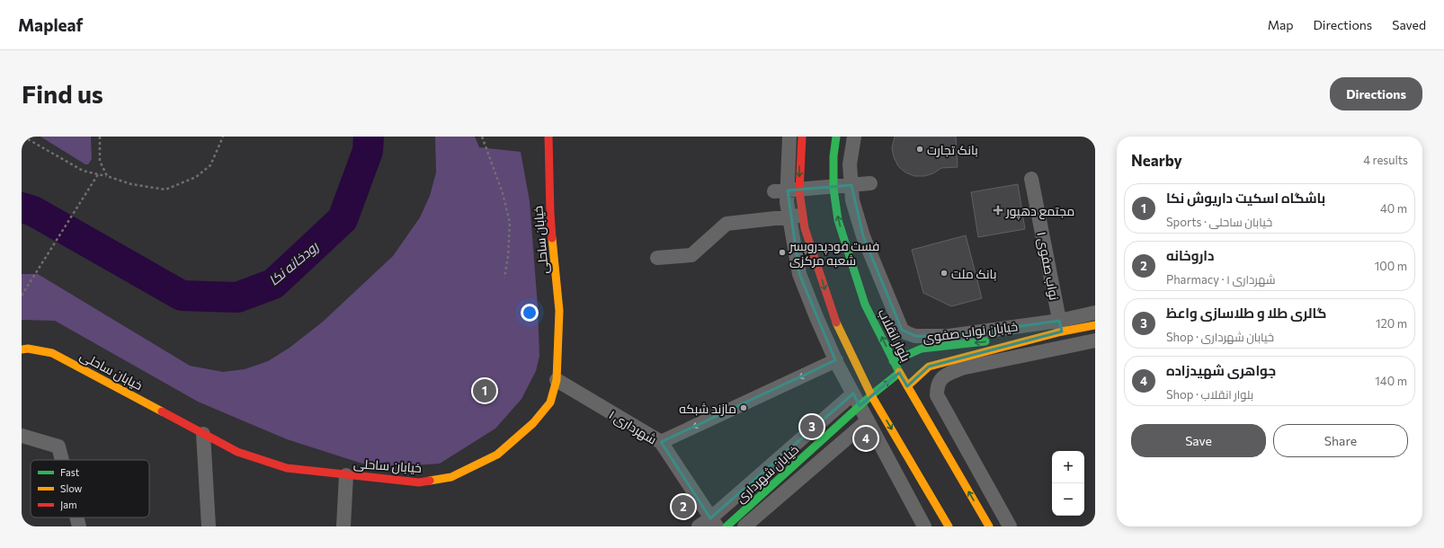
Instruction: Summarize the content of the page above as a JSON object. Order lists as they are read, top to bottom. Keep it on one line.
{"streets":{"main road":["خیابان ساحلی","خیابان نواب صفوی","بلوار انقلاب","خیابان شهرداری"],"street":["نواب صفوی ۱","شهرداری ۱"]},"crossings":[["خیابان ساحلی","شهرداری ۱"],["نواب صفوی ۱","خیابان نواب صفوی"],["خیابان نواب صفوی","بلوار انقلاب"],["بلوار انقلاب","خیابان شهرداری"]],"water":["رودخانه نکا"],"places":{"other":["بانک تجارت","فست فودپدروپسر شعبه مرکزی","بانک ملت","مازند شبکه"],"health":["مجتمع دهپور"]},"legend":["Fast","Slow","Jam"],"page":{"header":"Mapleaf","nav":["Map","Directions","Saved"],"buttons":["Directions",["Save","Share"]],"title":"Find us","heading":["Nearby","4 results"],"list":[{"mark":"1","name":"باشگاه اسکیت داریوش نکا","note":"Sports · خیابان ساحلی","value":"40 m"},{"mark":"2","name":"داروخانه","note":"Pharmacy · شهرداری ۱","value":"100 m"},{"mark":"3","name":"گالری طلا و طلاسازی واعظ","note":"Shop · خیابان شهرداری","value":"120 m"},{"mark":"4","name":"جواهری شهیدزاده","note":"Shop · بلوار انقلاب","value":"140 m"}],"pins":["1","3","4","2"],"map_buttons":["+","−"]}}
